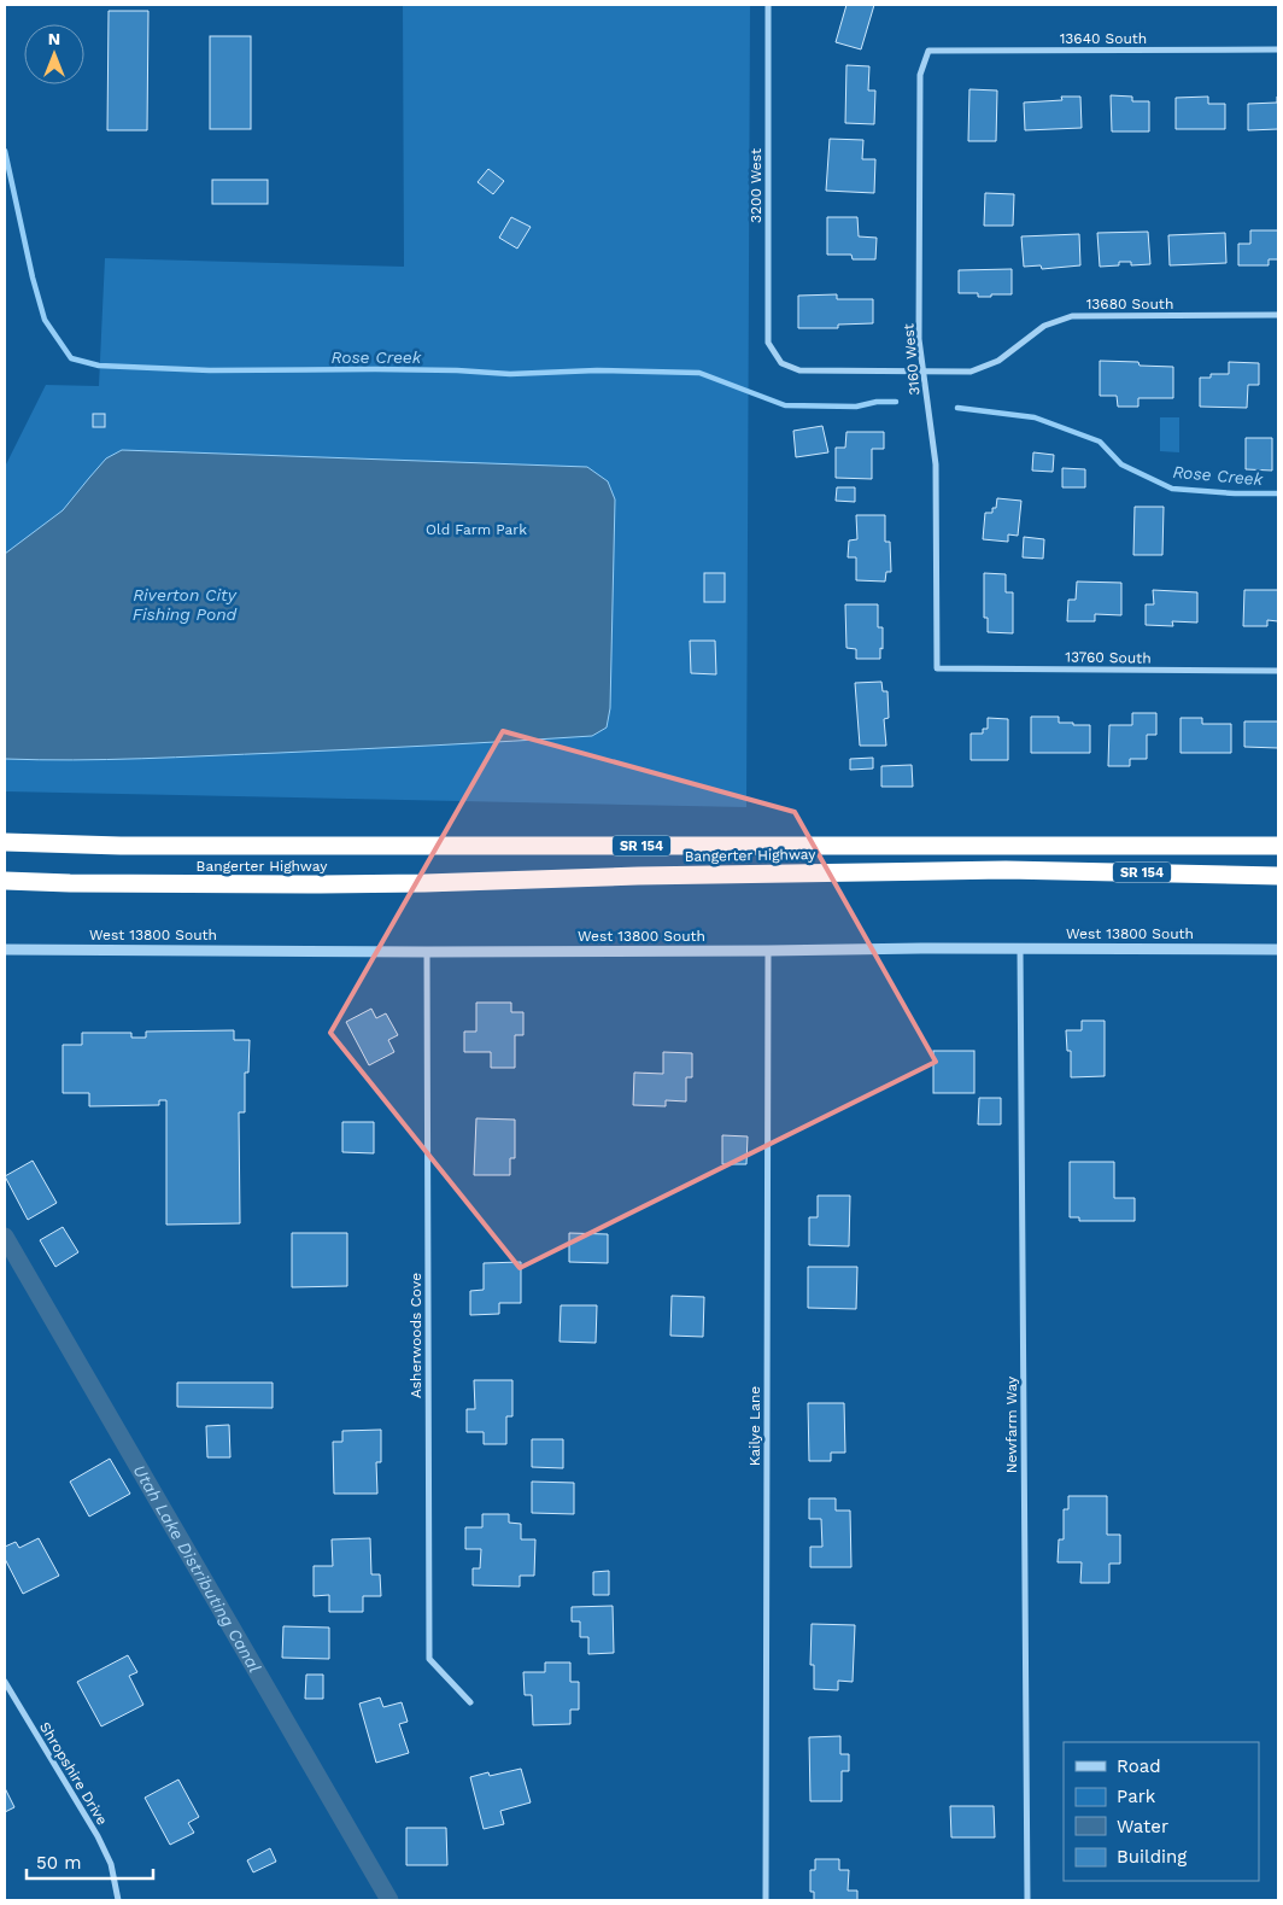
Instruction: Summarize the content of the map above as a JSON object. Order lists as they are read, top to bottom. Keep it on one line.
{"streets":{"highway":["SR 154","Bangerter Highway"],"street":["13640 South","3200 West","13680 South","3160 West","13760 South","West 13800 South","Asherwoods Cove","Newfarm Way","Kailye Lane","Shropshire Drive"]},"crossings":[["13640 South","3160 West"],["3200 West","13680 South"],["13680 South","3160 West"],["3160 West","13760 South"],["West 13800 South","Asherwoods Cove"],["West 13800 South","Newfarm Way"],["West 13800 South","Kailye Lane"]],"water":["Rose Creek","Riverton City Fishing Pond","Utah Lake Distributing Canal"],"parks":["Old Farm Park"],"legend":["Road","Park","Water","Building"],"scale_bar":"50 m","north":"top"}
